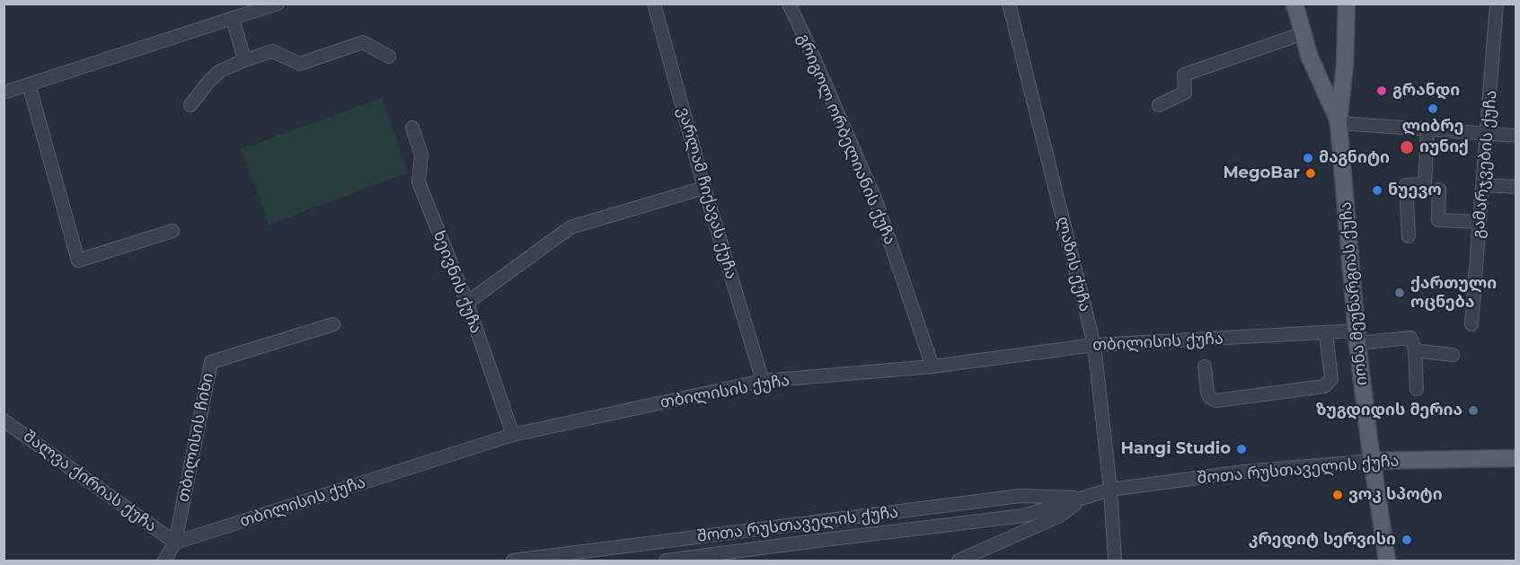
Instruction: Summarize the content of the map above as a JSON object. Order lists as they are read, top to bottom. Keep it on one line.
{"streets":{"main road":["იონა მეუნარგიას ქუჩა","შოთა რუსთაველის ქუჩა"],"street":["გრიგოლ ორბელიანის ქუჩა","გამარჯვების ქუჩა","ვარლამ ჩიქავას ქუჩა","ლაზის ქუჩა","ხეივნის ქუჩა","თბილისის ქუჩა","თბილისის ჩიხი","შალვა ქირიას ქუჩა"]},"crossings":[["გრიგოლ ორბელიანის ქუჩა","თბილისის ქუჩა"],["ვარლამ ჩიქავას ქუჩა","თბილისის ქუჩა"],["ლაზის ქუჩა","თბილისის ქუჩა"],["ლაზის ქუჩა","შოთა რუსთაველის ქუჩა"],["ხეივნის ქუჩა","თბილისის ქუჩა"],["იონა მეუნარგიას ქუჩა","თბილისის ქუჩა"],["იონა მეუნარგიას ქუჩა","შოთა რუსთაველის ქუჩა"],["თბილისის ქუჩა","თბილისის ჩიხი"],["თბილისის ქუჩა","შალვა ქირიას ქუჩა"],["თბილისის ჩიხი","შალვა ქირიას ქუჩა"]],"places":["გრანდი","ლიბრე","იუნიქ","მაგნიტი","MegoBar","ნუევო","ქართული ოცნება","ზუგდიდის მერია","Hangi Studio","ვოკ სპოტი","კრედიტ სერვისი"]}
